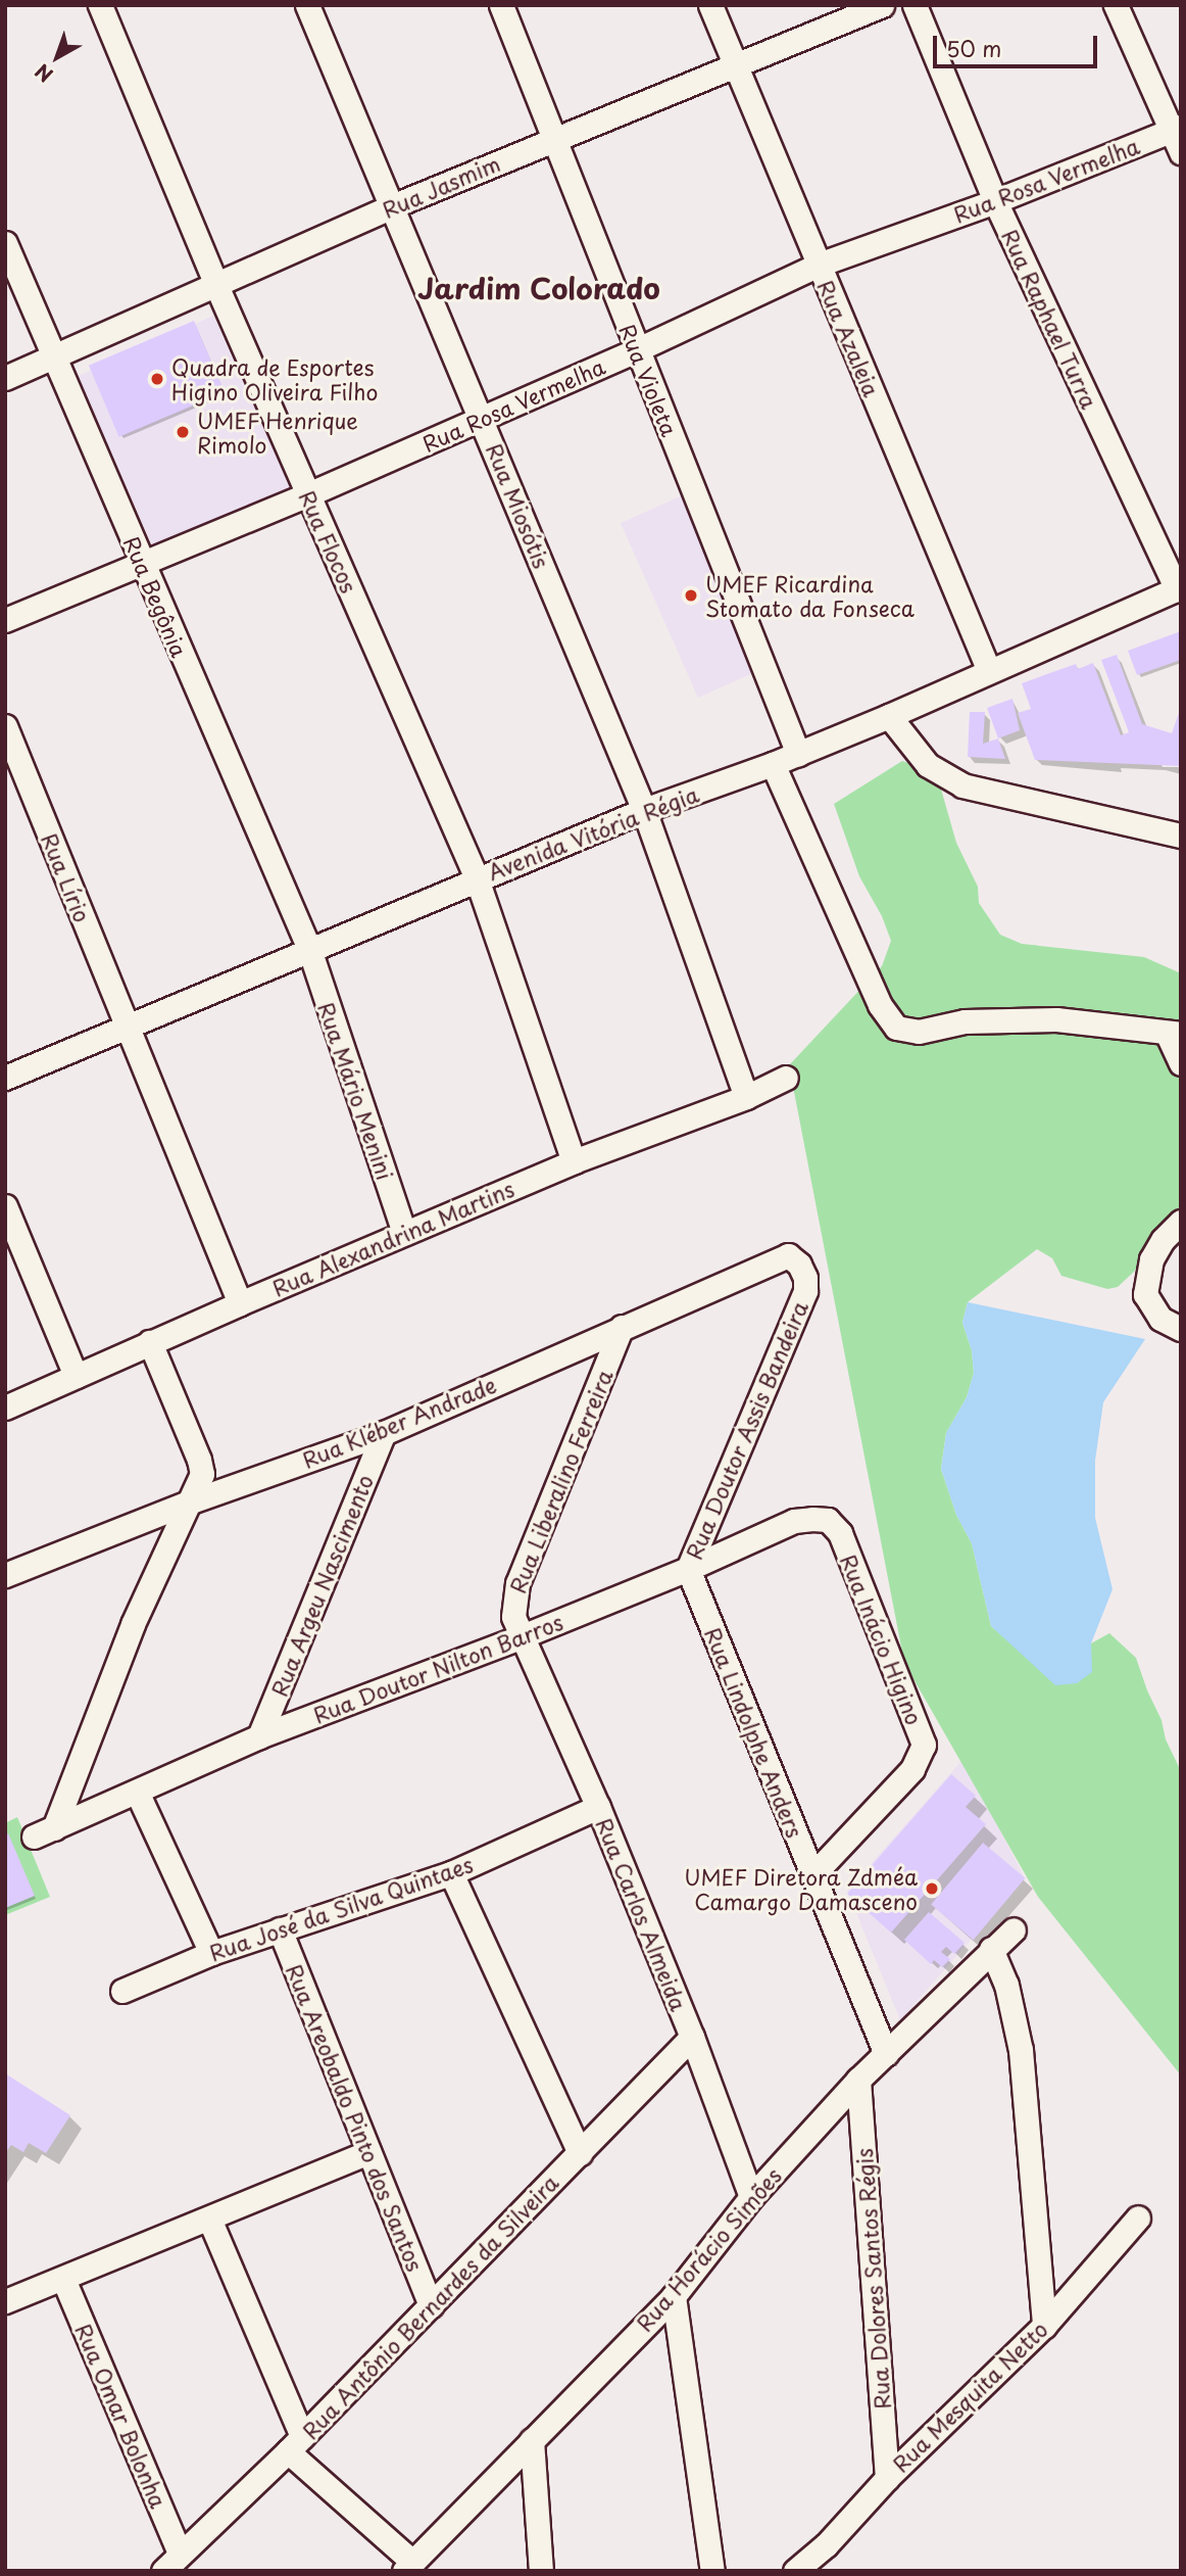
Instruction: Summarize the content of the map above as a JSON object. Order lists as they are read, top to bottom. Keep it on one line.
{"streets":{"street":["Rua Rosa Vermelha","Rua Jasmim","Rua Raphael Turra","Rua Azaleia","Rua Violeta","Rua Miosótis","Rua Flocos","Rua Begônia","Avenida Vitória Régia","Rua Lírio","Rua Mário Menini","Rua Alexandrina Martins","Rua Kléber Andrade","Rua Doutor Assis Bandeira","Rua Liberalino Ferreira","Rua Argeu Nascimento","Rua Inácio Higino","Rua Doutor Nilton Barros","Rua Lindolphe Anders","Rua José da Silva Quintaes","Rua Carlos Almeida","Rua Areobaldo Pinto dos Santos","Rua Horácio Simões","Rua Dolores Santos Régis","Rua Antônio Bernardes da Silveira","Rua Mesquita Netto","Rua Omar Bolonha"]},"crossings":[["Rua Rosa Vermelha","Rua Raphael Turra"],["Rua Rosa Vermelha","Rua Azaleia"],["Rua Rosa Vermelha","Rua Violeta"],["Rua Rosa Vermelha","Rua Miosótis"],["Rua Rosa Vermelha","Rua Flocos"],["Rua Rosa Vermelha","Rua Begônia"],["Rua Jasmim","Rua Azaleia"],["Rua Jasmim","Rua Violeta"],["Rua Jasmim","Rua Miosótis"],["Rua Jasmim","Rua Flocos"],["Rua Jasmim","Rua Begônia"],["Rua Raphael Turra","Avenida Vitória Régia"],["Rua Azaleia","Avenida Vitória Régia"],["Rua Violeta","Avenida Vitória Régia"],["Rua Miosótis","Avenida Vitória Régia"],["Rua Miosótis","Rua Alexandrina Martins"],["Rua Flocos","Avenida Vitória Régia"],["Rua Flocos","Rua Alexandrina Martins"],["Rua Begônia","Avenida Vitória Régia"],["Rua Begônia","Rua Mário Menini"],["Avenida Vitória Régia","Rua Lírio"],["Avenida Vitória Régia","Rua Mário Menini"],["Rua Lírio","Rua Alexandrina Martins"],["Rua Mário Menini","Rua Alexandrina Martins"],["Rua Kléber Andrade","Rua Doutor Assis Bandeira"],["Rua Kléber Andrade","Rua Liberalino Ferreira"],["Rua Kléber Andrade","Rua Argeu Nascimento"],["Rua Kléber Andrade","Rua Doutor Nilton Barros"],["Rua Doutor Assis Bandeira","Rua Doutor Nilton Barros"],["Rua Doutor Assis Bandeira","Rua Lindolphe Anders"],["Rua Liberalino Ferreira","Rua Doutor Nilton Barros"],["Rua Liberalino Ferreira","Rua Carlos Almeida"],["Rua Argeu Nascimento","Rua Doutor Nilton Barros"],["Rua Inácio Higino","Rua Doutor Nilton Barros"],["Rua Inácio Higino","Rua Lindolphe Anders"],["Rua Doutor Nilton Barros","Rua Lindolphe Anders"],["Rua Doutor Nilton Barros","Rua Carlos Almeida"],["Rua Lindolphe Anders","Rua Horácio Simões"],["Rua José da Silva Quintaes","Rua Carlos Almeida"],["Rua José da Silva Quintaes","Rua Areobaldo Pinto dos Santos"],["Rua Carlos Almeida","Rua Horácio Simões"],["Rua Carlos Almeida","Rua Antônio Bernardes da Silveira"],["Rua Areobaldo Pinto dos Santos","Rua Antônio Bernardes da Silveira"],["Rua Horácio Simões","Rua Dolores Santos Régis"],["Rua Dolores Santos Régis","Rua Mesquita Netto"],["Rua Antônio Bernardes da Silveira","Rua Omar Bolonha"]],"districts":["Jardim Colorado"],"places":["Quadra de Esportes Higino Oliveira Filho","UMEF Henrique Rimolo","UMEF Ricardina Stomato da Fonseca","UMEF Diretora Zdméa Camargo Damasceno"],"scale_bar":"50 m","north":"bottom left"}
